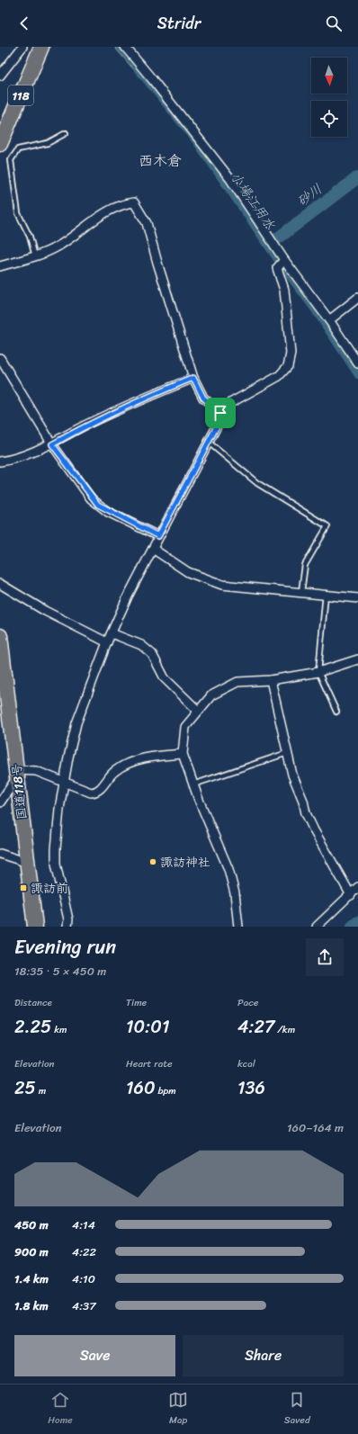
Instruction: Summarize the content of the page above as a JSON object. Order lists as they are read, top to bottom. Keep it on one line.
{"streets":{"highway":["118","国道118号"]},"districts":["西木倉"],"water":["砂川","小場江用水"],"places":{"other":["諏訪神社"],"transit":["諏訪前"]},"north":"bottom","page":{"header":"Stridr","heading":["Evening run","18:35 · 5 × 450 m"],"stats":[["Distance","2.25 km"],["Time","10:01"],["Pace","4:27 /km"],["Elevation","25 m"],["Heart rate","160 bpm"],["kcal","136"]],"chart":["Elevation","160–164 m"],"list":[{"name":"450 m","note":"4:14"},{"name":"900 m","note":"4:22"},{"name":"1.4 km","note":"4:10"},{"name":"1.8 km","note":"4:37"}],"buttons":["Save","Share"],"tabs":["Home","Map","Saved"]}}
